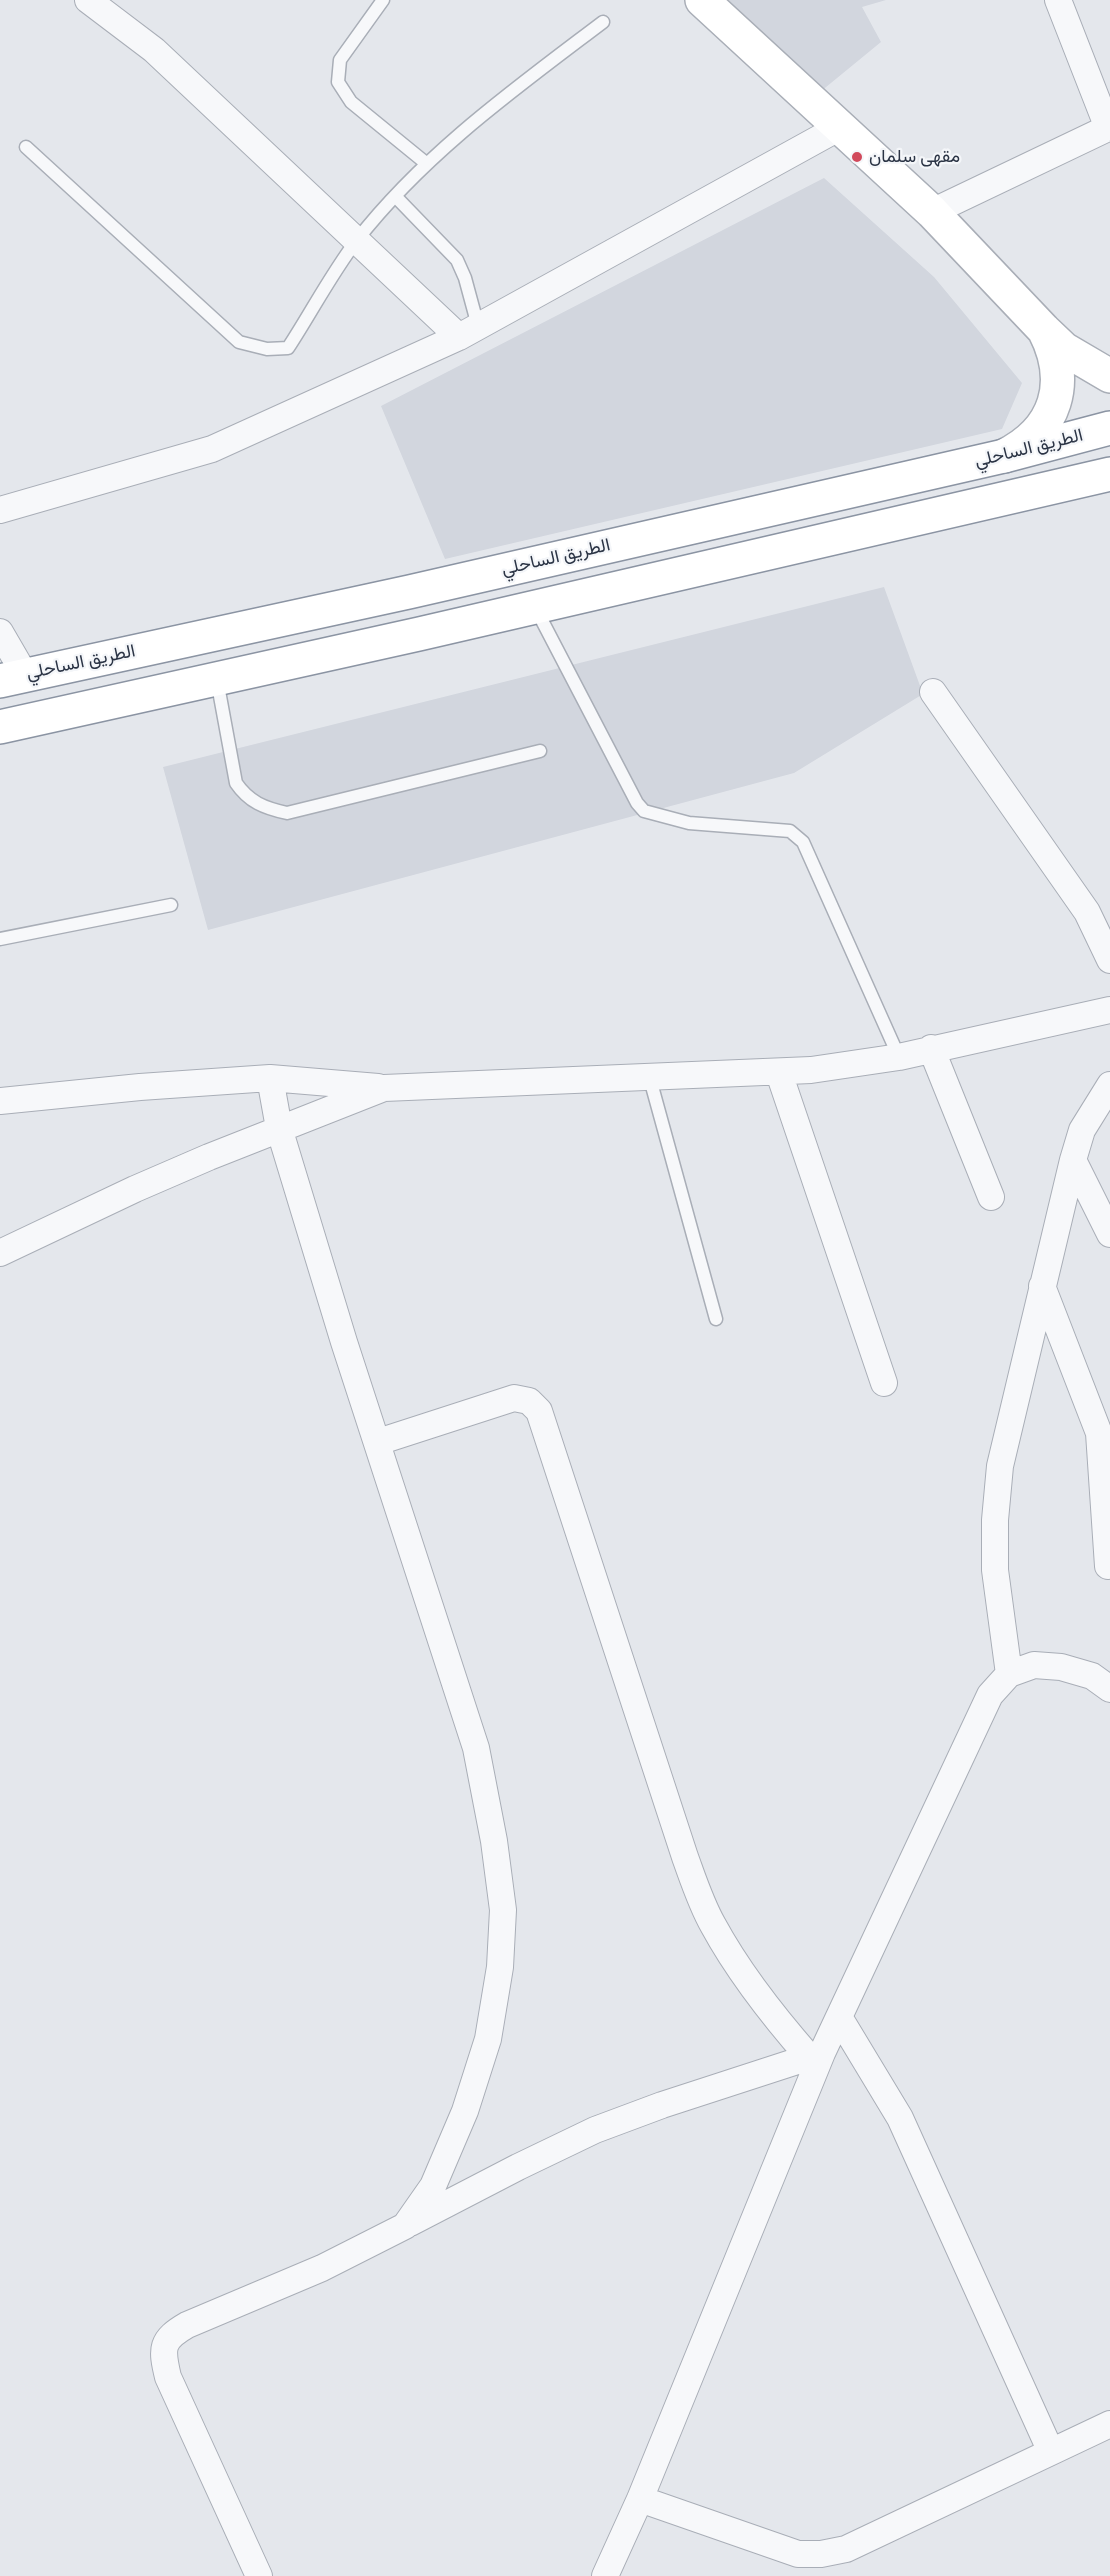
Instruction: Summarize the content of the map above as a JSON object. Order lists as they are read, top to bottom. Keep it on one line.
{"streets":{"main road":["الطريق الساحلي"]},"places":["مقهى سلمان"]}
